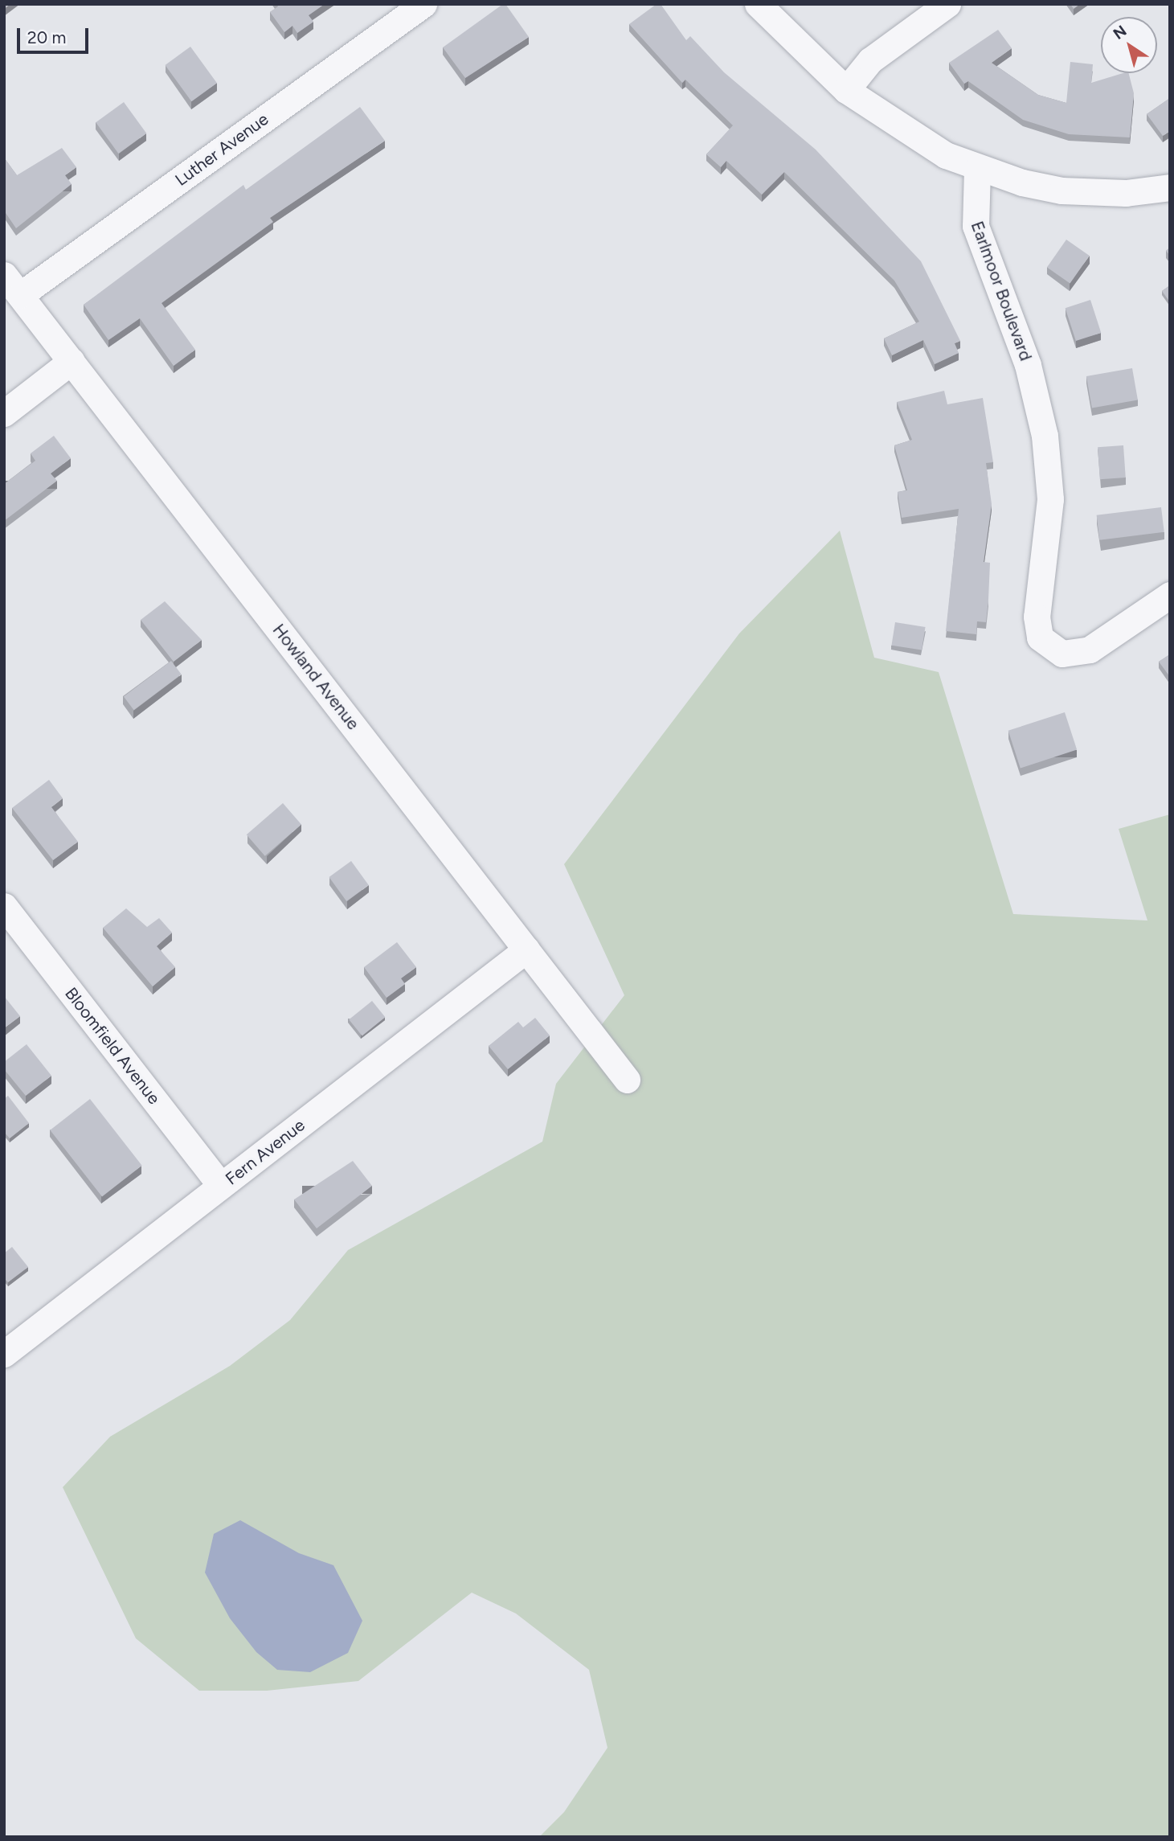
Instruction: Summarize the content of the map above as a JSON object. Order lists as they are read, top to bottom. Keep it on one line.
{"streets":{"street":["Luther Avenue","Earlmoor Boulevard","Howland Avenue","Bloomfield Avenue","Fern Avenue"]},"crossings":[["Luther Avenue","Howland Avenue"],["Howland Avenue","Fern Avenue"],["Bloomfield Avenue","Fern Avenue"]],"scale_bar":"20 m","north":"top left"}
